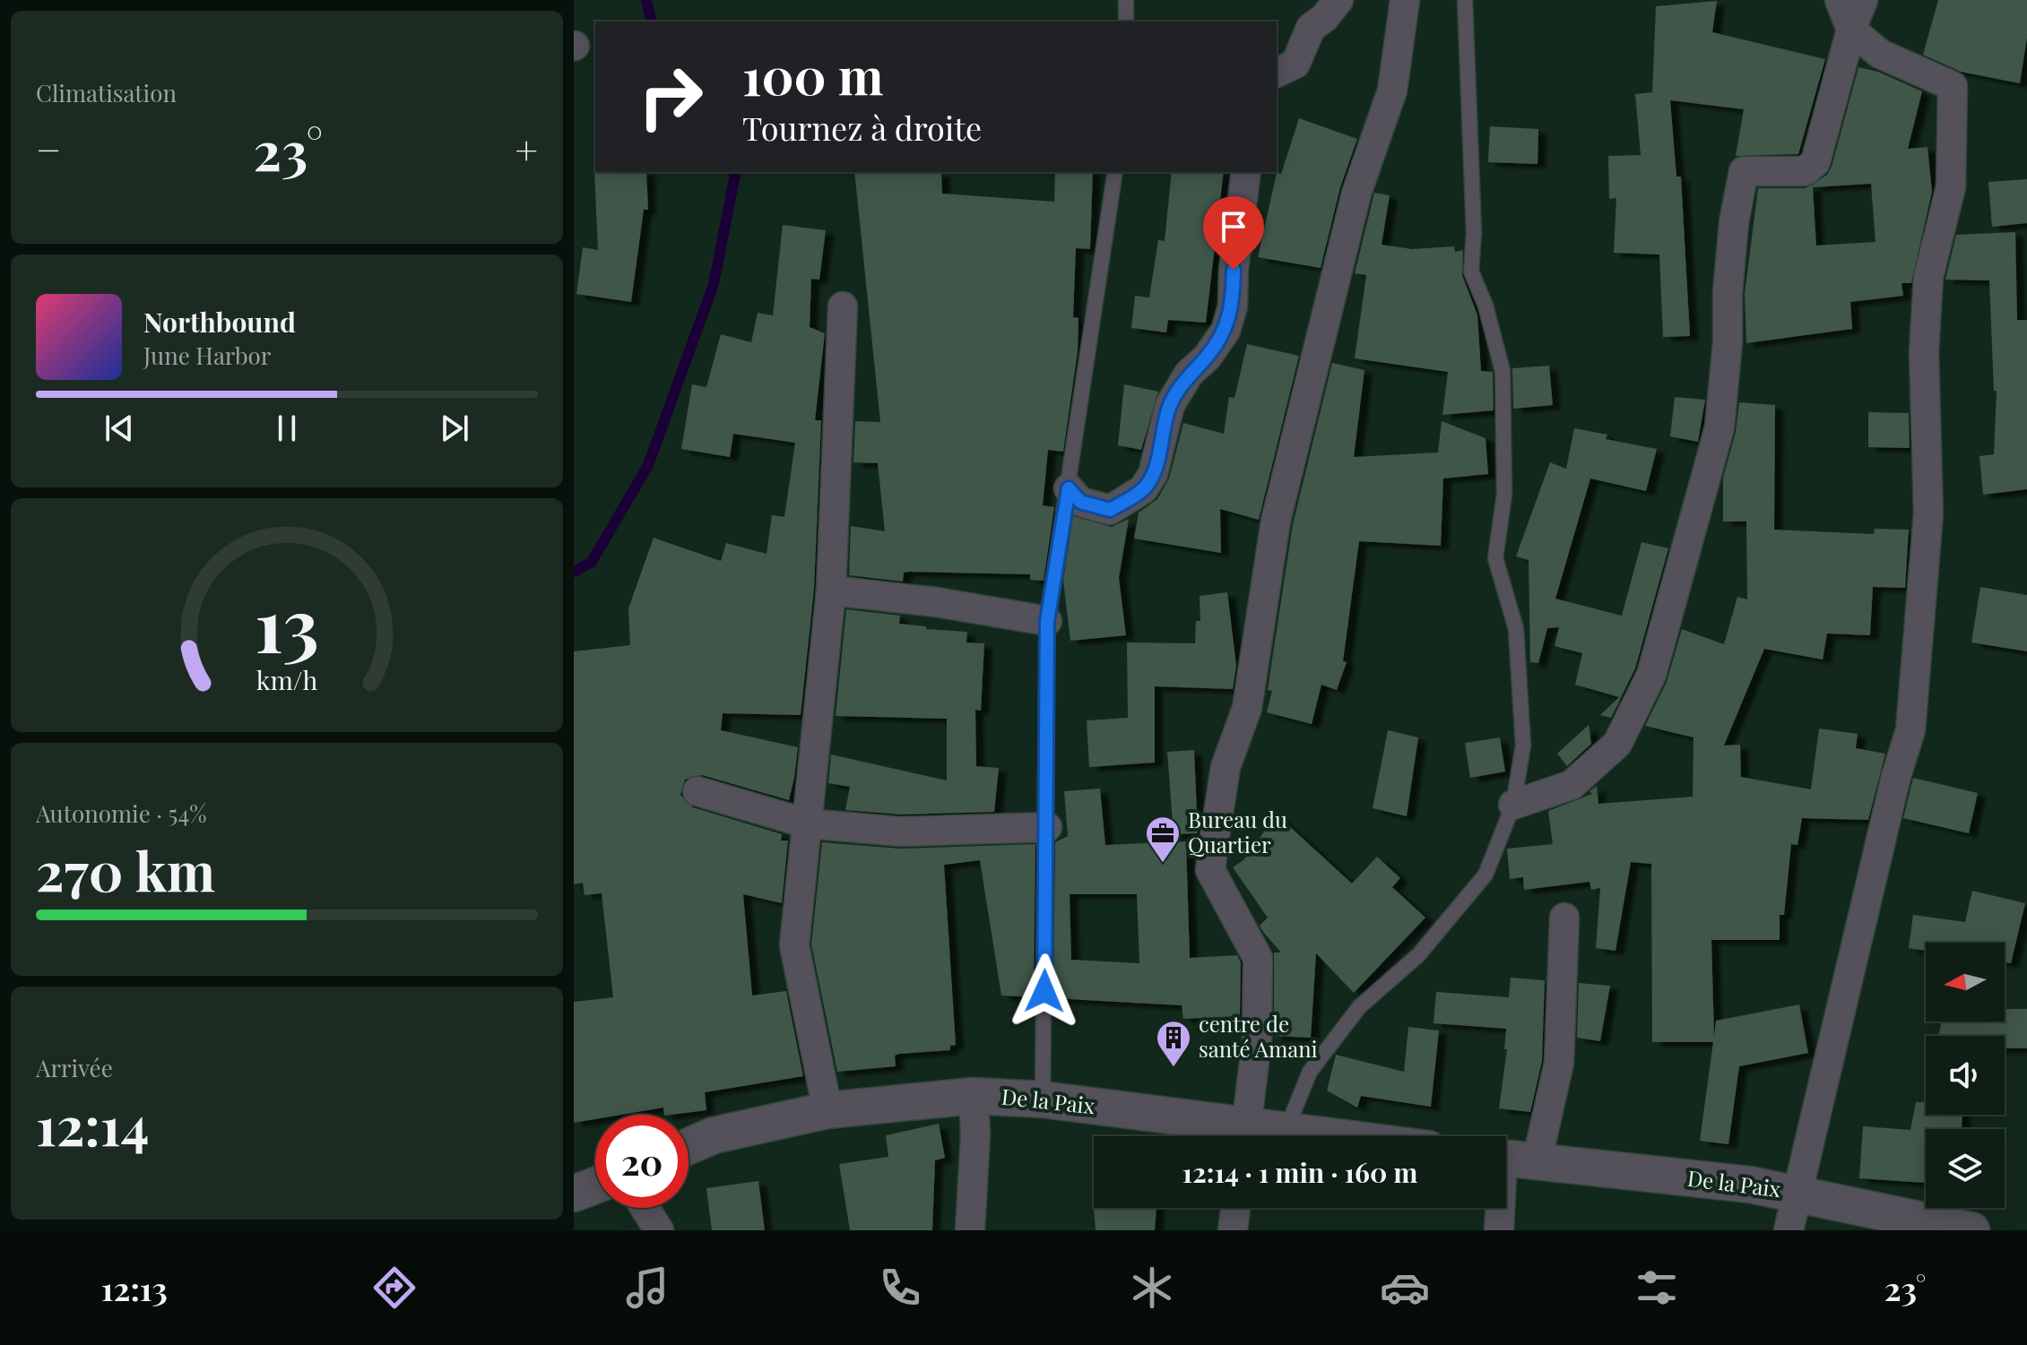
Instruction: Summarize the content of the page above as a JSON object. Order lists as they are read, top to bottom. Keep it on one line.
{"streets":{"street":["De la Paix"]},"places":{"office":["Bureau du Quartier"],"building":["centre de santé Amani"]},"north":"left","page":{"tile":["Climatisation",["Autonomie · 54%","270 km"],["Arrivée","12:14"]],"turn":["100 m","Tournez à droite"],"heat":["−","23°","+"],"song":["Northbound","June Harbor"],"limit":"20","trip":"12:14 · 1 min · 160 m","tabs":["12:13","23°"],"gauge":["13","km/h"]}}
